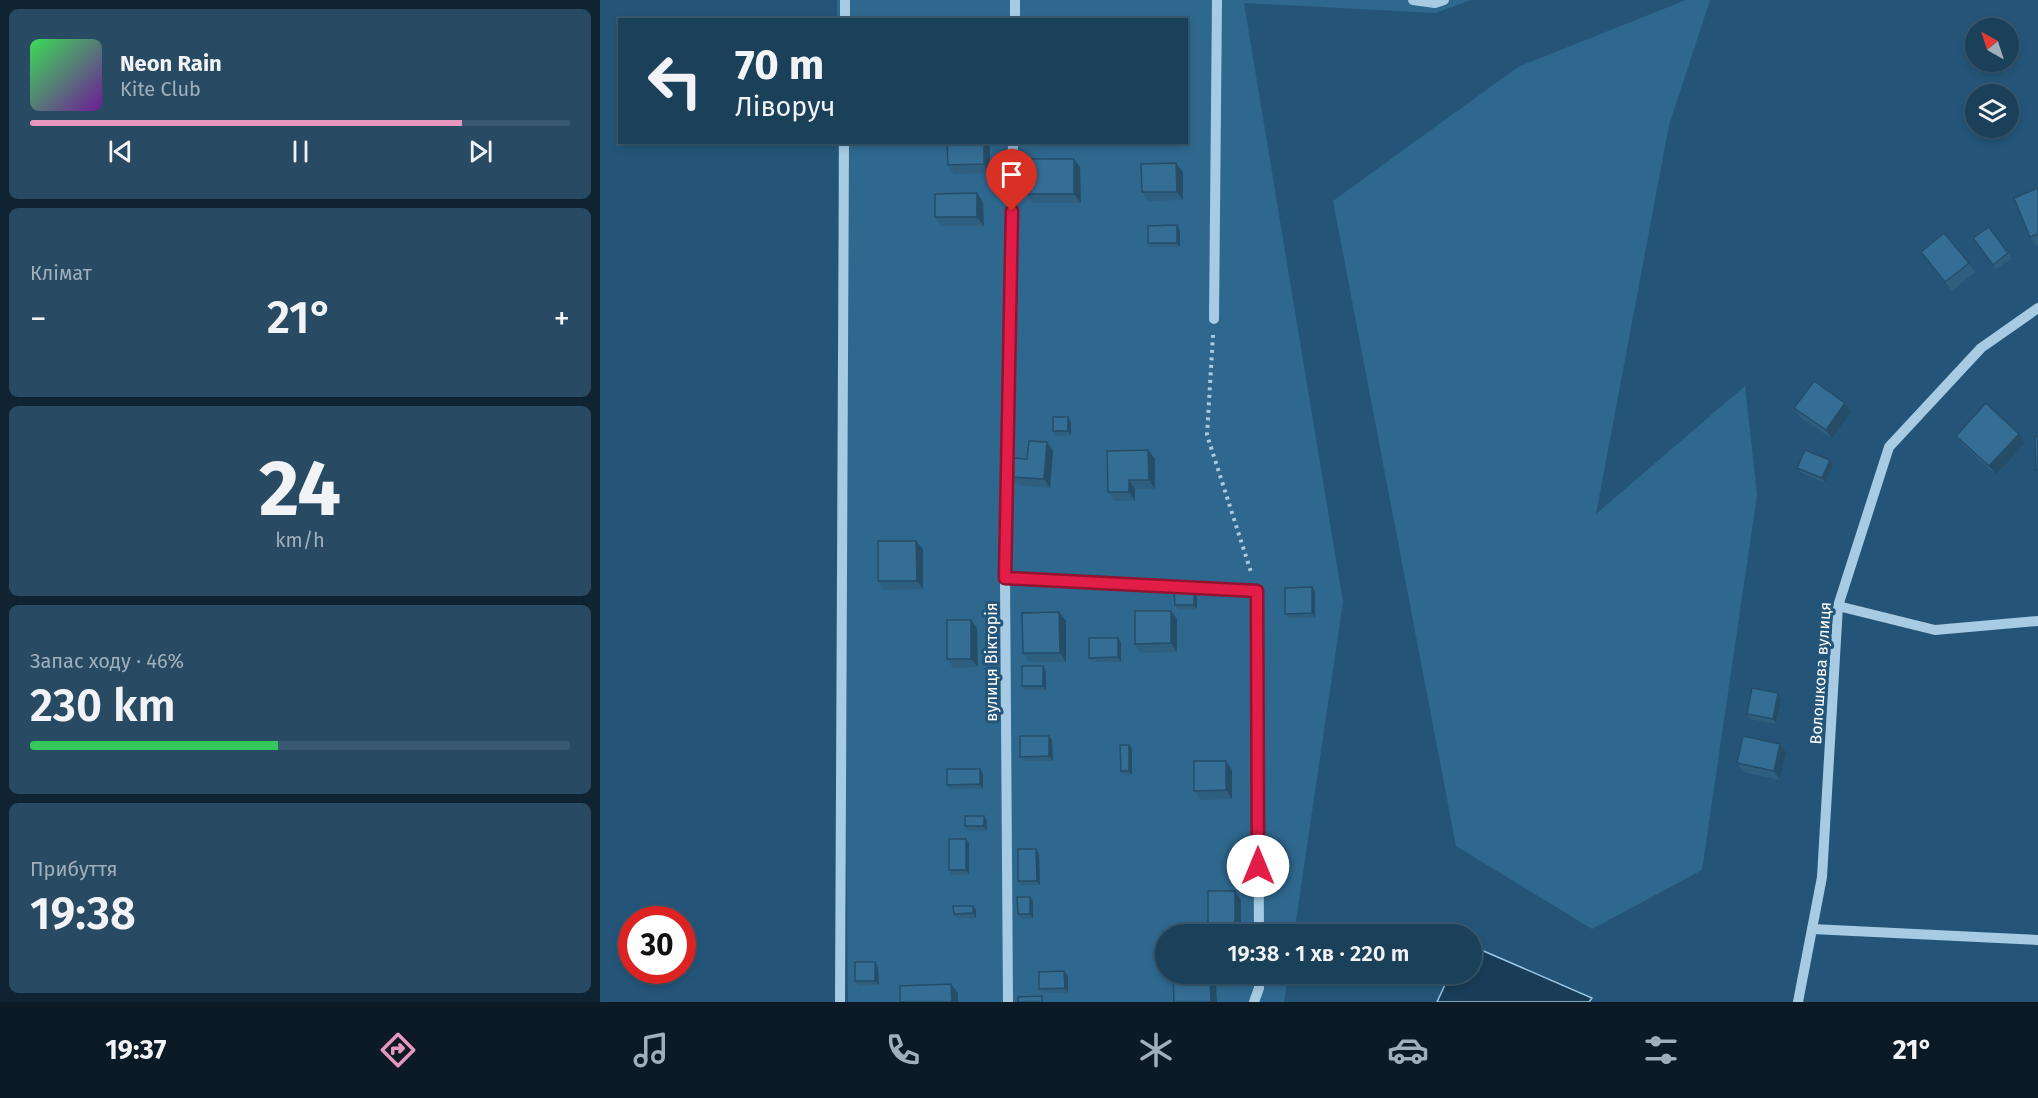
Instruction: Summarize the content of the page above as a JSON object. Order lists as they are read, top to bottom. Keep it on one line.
{"streets":{"street":["вулиця Вікторія","Волошкова вулиця"]},"north":"top left","page":{"turn":["70 m","Ліворуч"],"song":["Neon Rain","Kite Club"],"tile":["Клімат",["24","km/h"],["Запас ходу · 46%","230 km"],["Прибуття","19:38"]],"heat":["−","21°","+"],"limit":"30","trip":"19:38 · 1 хв · 220 m","tabs":["19:37","21°"]}}
